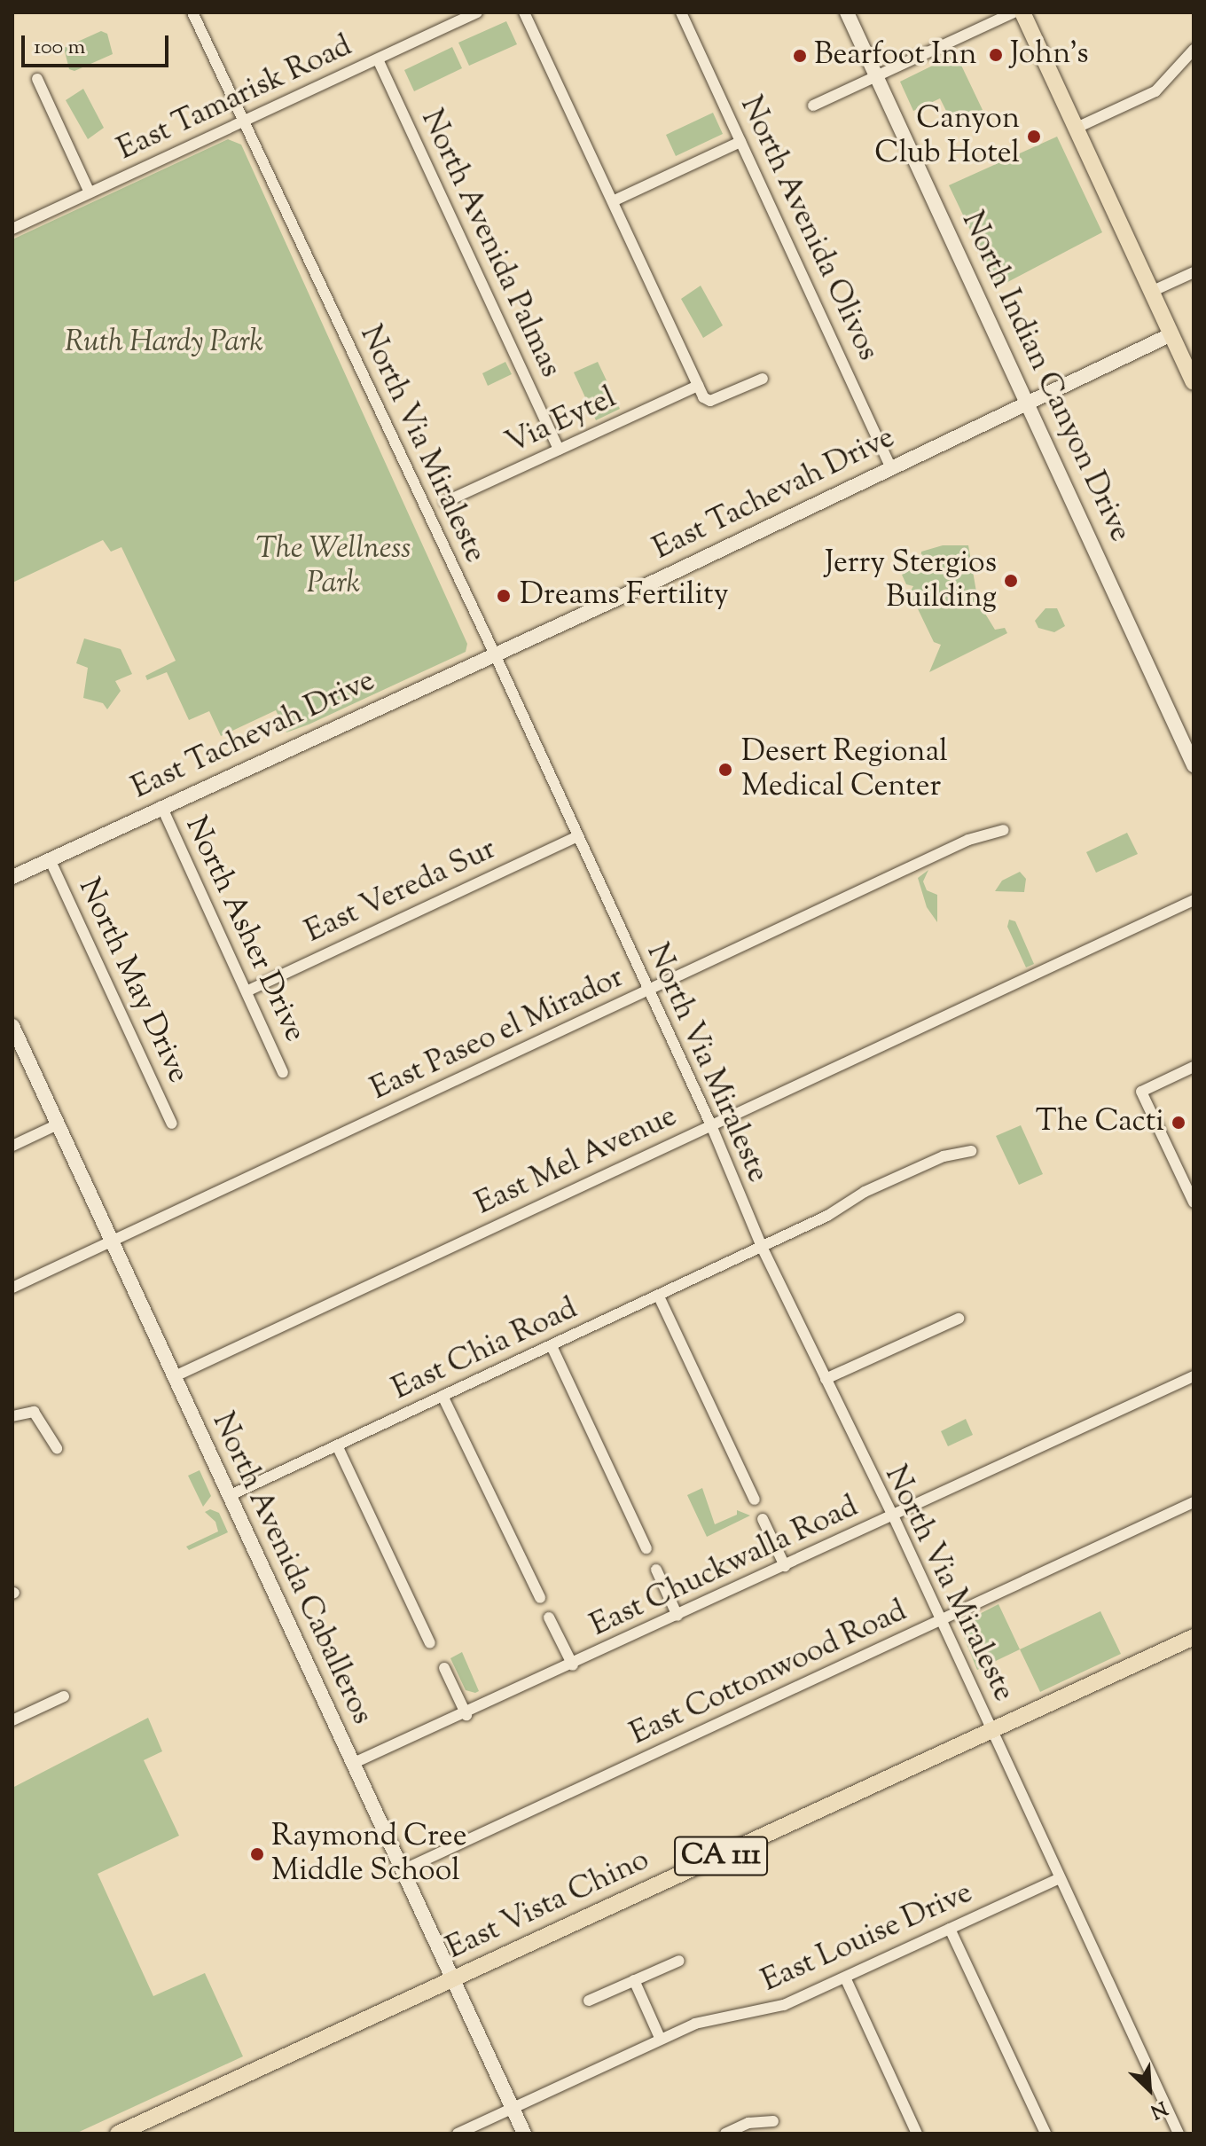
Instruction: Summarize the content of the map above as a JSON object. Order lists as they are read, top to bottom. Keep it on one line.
{"streets":{"main road":["CA 111","East Vista Chino"],"street":["East Tamarisk Road","North Avenida Olivos","North Avenida Palmas","North Indian Canyon Drive","Via Eytel","North Via Miraleste","East Tachevah Drive","East Vereda Sur","North Asher Drive","North May Drive","East Paseo el Mirador","East Mel Avenue","East Chia Road","East Chuckwalla Road","North Avenida Caballeros","East Cottonwood Road","East Louise Drive"]},"crossings":[["East Tamarisk Road","North Avenida Palmas"],["East Tamarisk Road","North Via Miraleste"],["North Avenida Olivos","East Tachevah Drive"],["North Avenida Palmas","Via Eytel"],["North Indian Canyon Drive","East Tachevah Drive"],["North Via Miraleste","East Tachevah Drive"],["North Via Miraleste","East Vereda Sur"],["North Via Miraleste","East Paseo el Mirador"],["North Via Miraleste","East Mel Avenue"],["North Via Miraleste","East Chia Road"],["North Via Miraleste","East Chuckwalla Road"],["North Via Miraleste","East Cottonwood Road"],["North Via Miraleste","East Vista Chino"],["North Via Miraleste","East Louise Drive"],["East Tachevah Drive","North Asher Drive"],["East Tachevah Drive","North May Drive"],["East Vereda Sur","North Asher Drive"],["East Paseo el Mirador","North Avenida Caballeros"],["East Mel Avenue","North Avenida Caballeros"],["East Chia Road","North Avenida Caballeros"],["East Chuckwalla Road","North Avenida Caballeros"],["North Avenida Caballeros","East Cottonwood Road"],["North Avenida Caballeros","East Vista Chino"],["North Avenida Caballeros","East Louise Drive"]],"parks":["Ruth Hardy Park","The Wellness Park"],"places":["John's","Bearfoot Inn","Canyon Club Hotel","Jerry Stergios Building","Dreams Fertility","Desert Regional Medical Center","The Cacti","Raymond Cree Middle School"],"scale_bar":"100 m","north":"bottom right"}
